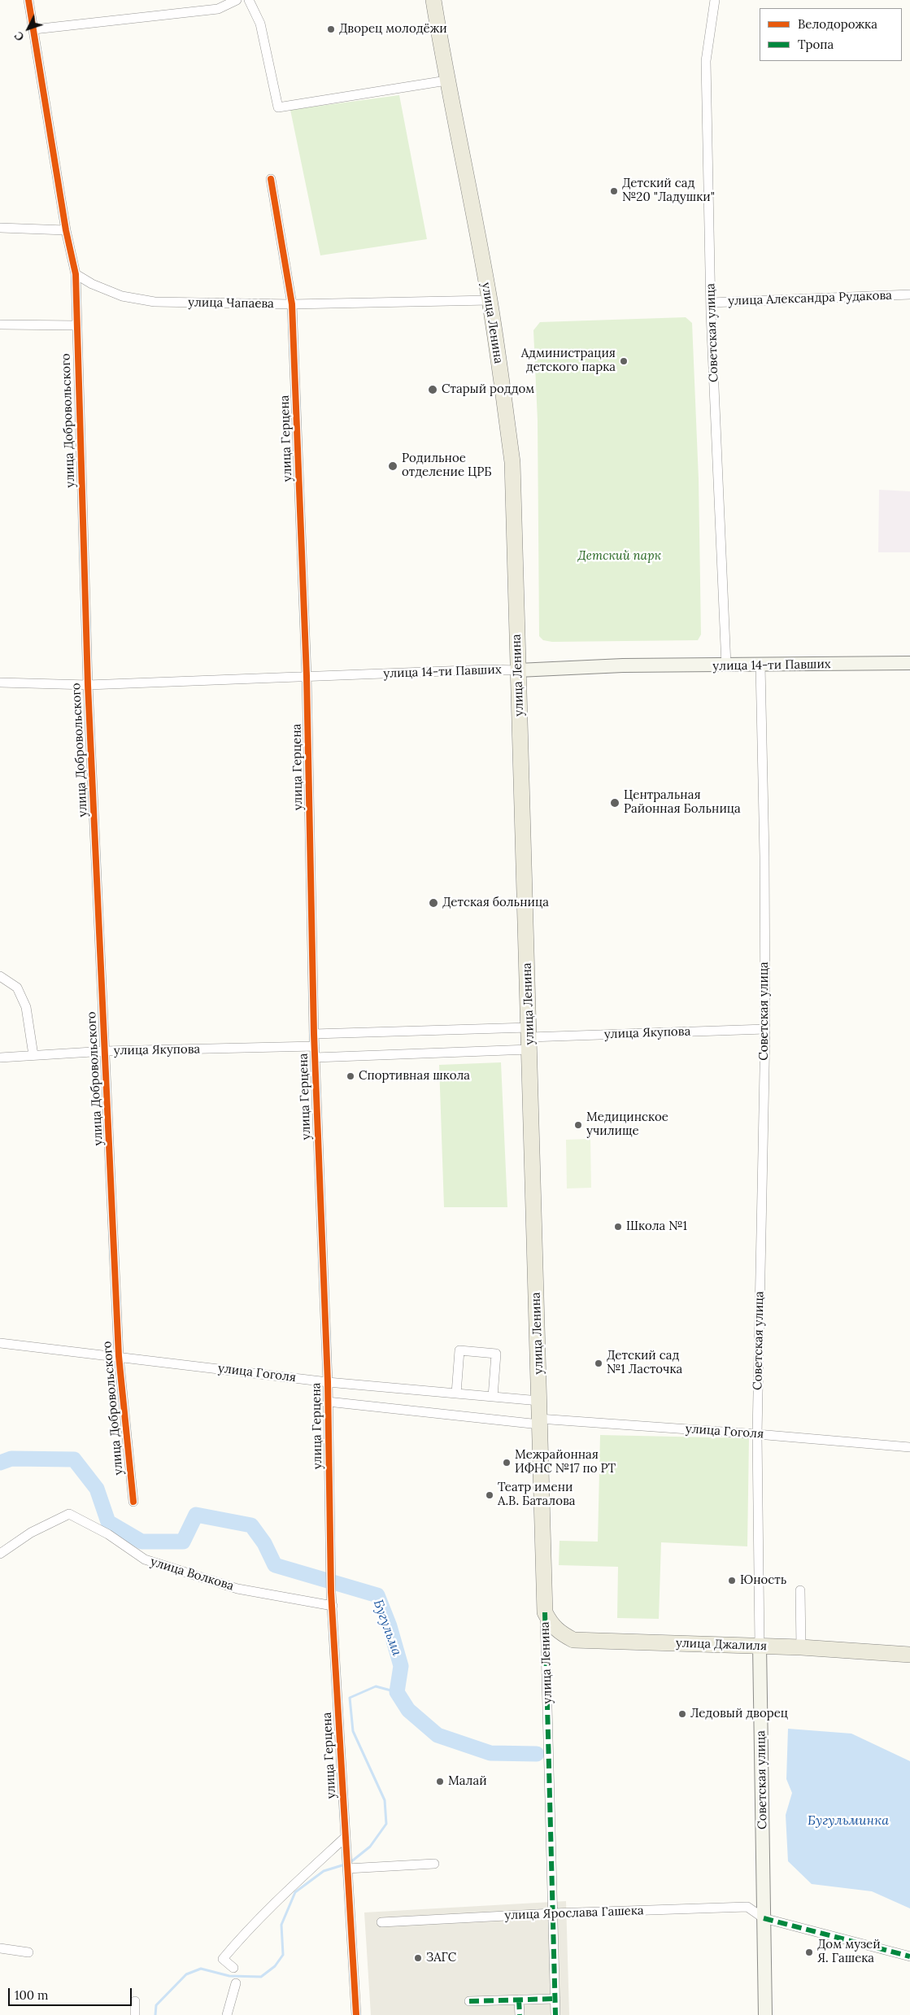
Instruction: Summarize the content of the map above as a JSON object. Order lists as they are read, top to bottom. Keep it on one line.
{"streets":{"main road":["улица Ленина","улица Джалиля"],"street":["улица Александра Рудакова","улица Чапаева","Советская улица","улица Добровольского","улица Герцена","улица 14-ти Павших","улица Якупова","улица Гоголя","улица Волкова","улица Ярослава Гашека"]},"crossings":[["улица Александра Рудакова","Советская улица"],["улица Чапаева","улица Ленина"],["улица Чапаева","улица Добровольского"],["улица Чапаева","улица Герцена"],["улица Ленина","улица 14-ти Павших"],["улица Ленина","улица Якупова"],["улица Ленина","улица Гоголя"],["улица Ленина","улица Джалиля"],["улица Ленина","улица Ярослава Гашека"],["Советская улица","улица 14-ти Павших"],["Советская улица","улица Якупова"],["Советская улица","улица Гоголя"],["Советская улица","улица Джалиля"],["Советская улица","улица Ярослава Гашека"],["улица Добровольского","улица 14-ти Павших"],["улица Добровольского","улица Якупова"],["улица Добровольского","улица Гоголя"],["улица Герцена","улица 14-ти Павших"],["улица Герцена","улица Якупова"],["улица Герцена","улица Гоголя"],["улица Герцена","улица Волкова"]],"water":["Бугульма","Бугульминка"],"parks":["Детский парк"],"places":["Дворец молодёжи","Детский сад №20 \"Ладушки\"","Администрация детского парка","Старый роддом","Родильное отделение ЦРБ","Центральная Районная Больница","Детская больница","Спортивная школа","Медицинское училище","Школа №1","Детский сад №1 Ласточка","Межрайонная ИФНС №17 по РТ","Театр имени А.В. Баталова","Юность","Ледовый дворец","Малай","Дом музей Я. Гашека","ЗАГС"],"legend":["Велодорожка","Тропа"],"scale_bar":"100 m","north":"bottom left"}
